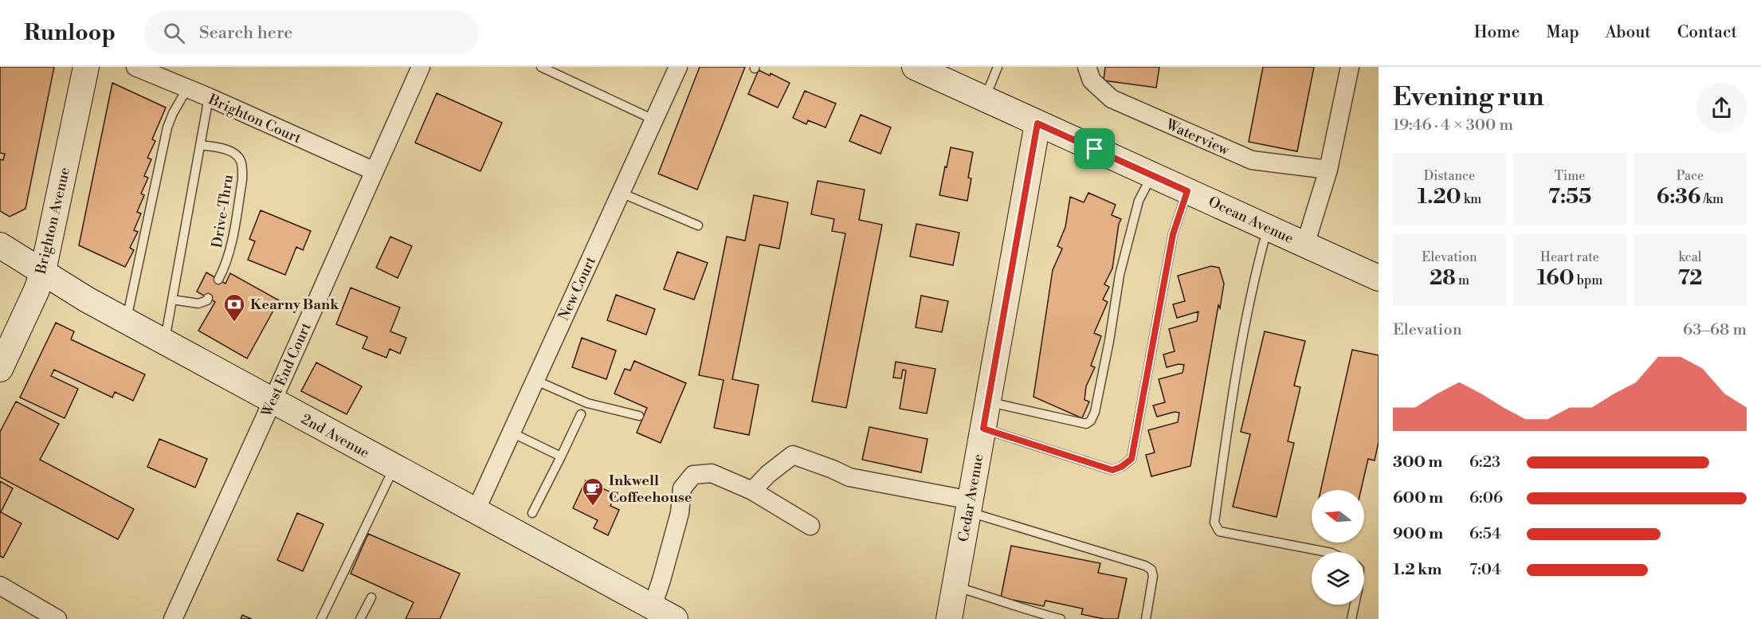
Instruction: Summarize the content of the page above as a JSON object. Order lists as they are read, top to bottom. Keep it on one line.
{"streets":{"street":["Brighton Court","Waterview","Ocean Avenue","Brighton Avenue","New Court","West End Court","2nd Avenue","Cedar Avenue"],"lane":["Drive-Thru"]},"crossings":[["Brighton Court","West End Court"],["Ocean Avenue","Cedar Avenue"],["Brighton Avenue","2nd Avenue"],["New Court","2nd Avenue"],["West End Court","2nd Avenue"]],"places":{"bank":["Kearny Bank"],"cafe":["Inkwell Coffeehouse"]},"north":"left","page":{"header":"Runloop","search":"Search here","nav":["Home","Map","About","Contact"],"heading":["Evening run","19:46 · 4 × 300 m"],"stats":[["Distance","1.20 km"],["Time","7:55"],["Pace","6:36 /km"],["Elevation","28 m"],["Heart rate","160 bpm"],["kcal","72"]],"chart":["Elevation","63–68 m"],"list":[{"name":"300 m","note":"6:23"},{"name":"600 m","note":"6:06"},{"name":"900 m","note":"6:54"},{"name":"1.2 km","note":"7:04"}]}}
